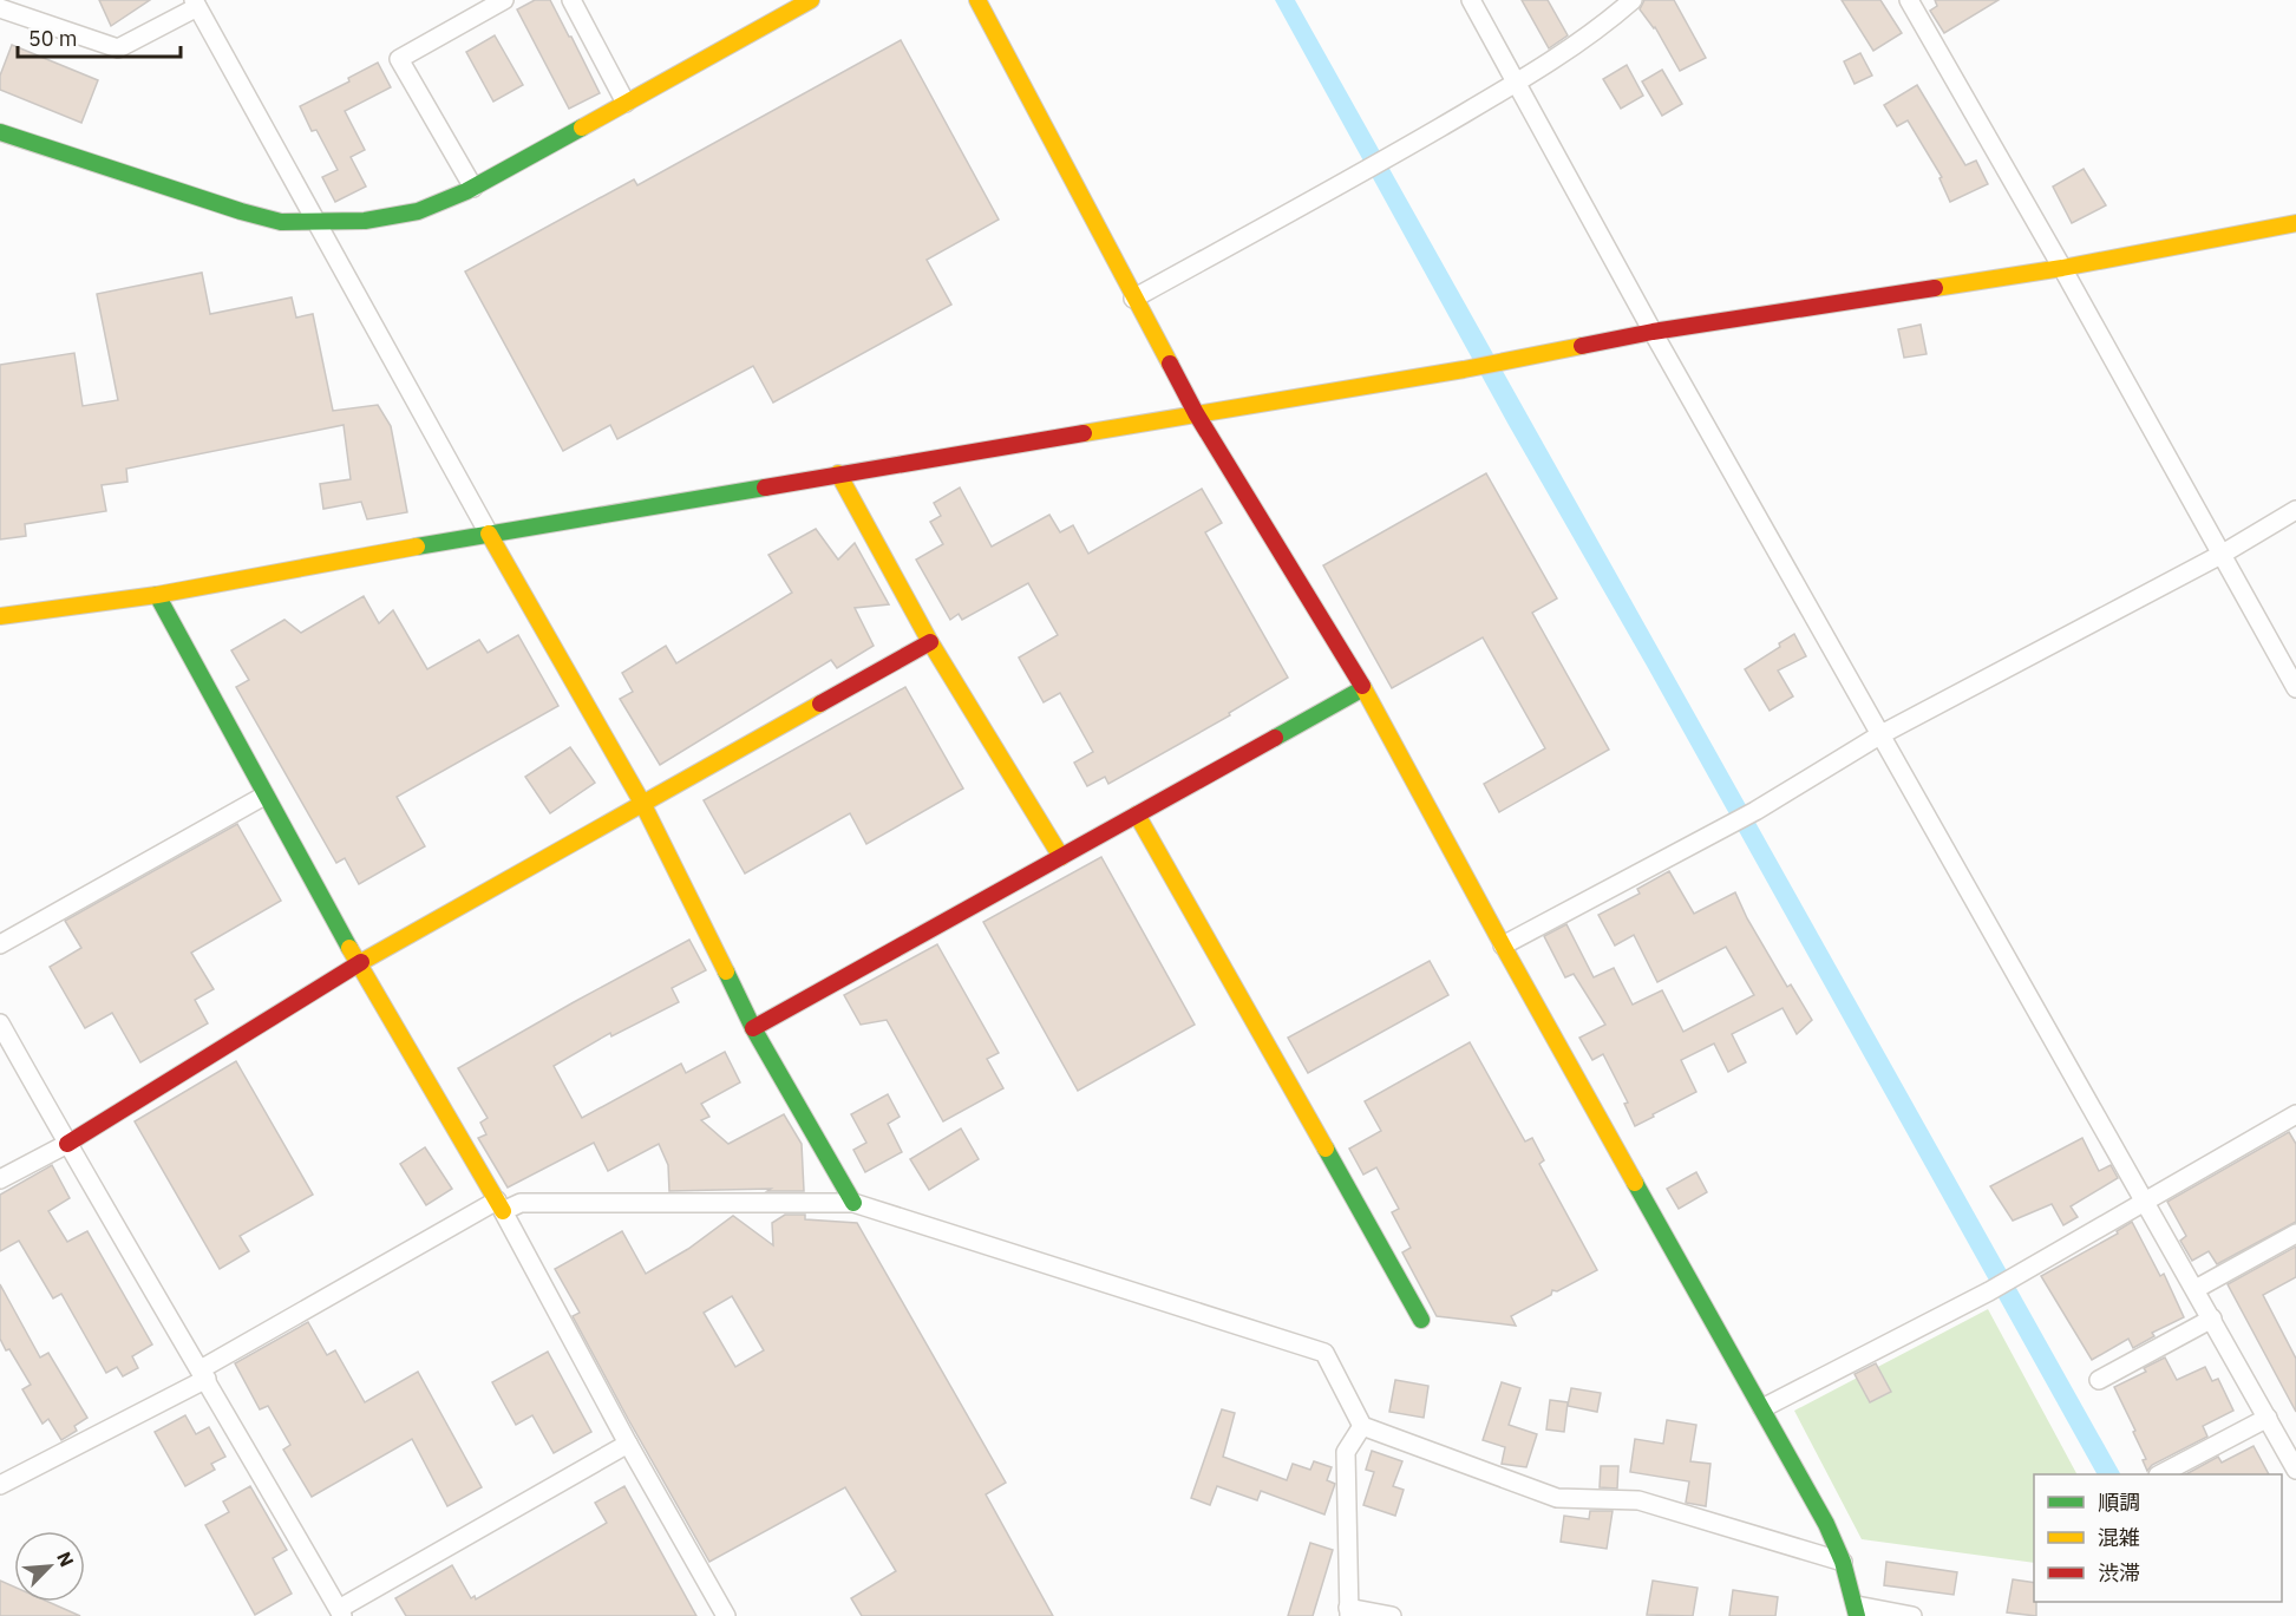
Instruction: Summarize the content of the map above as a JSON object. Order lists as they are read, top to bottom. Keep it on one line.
{"legend":["順調","混雑","渋滞"],"scale_bar":"50 m","north":"top right"}
